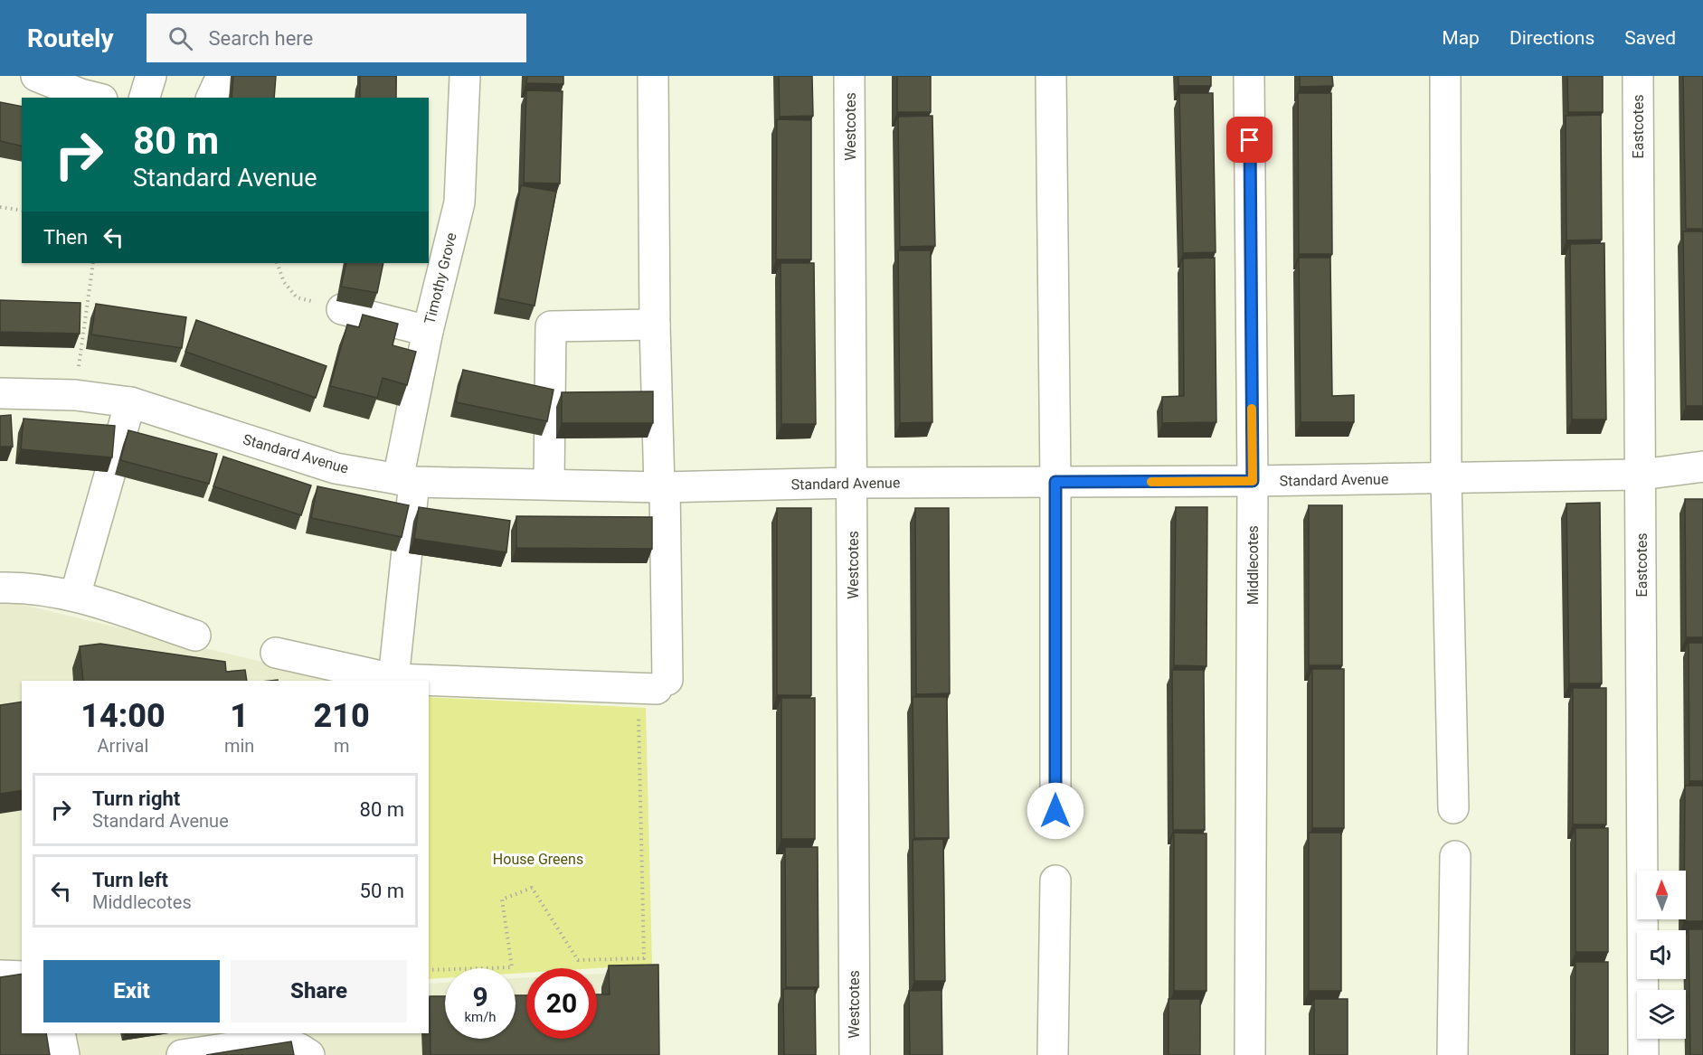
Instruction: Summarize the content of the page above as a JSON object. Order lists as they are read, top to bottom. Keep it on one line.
{"streets":{"street":["Westcotes","Eastcotes","Timothy Grove","Standard Avenue","Middlecotes"]},"crossings":[["Westcotes","Standard Avenue"],["Eastcotes","Standard Avenue"],["Timothy Grove","Standard Avenue"],["Standard Avenue","Middlecotes"]],"parks":["House Greens"],"north":"top","page":{"header":"Routely","search":"Search here","nav":["Map","Directions","Saved"],"turn":["80 m","Standard Avenue"],"then":"Then","eta":["14:00","Arrival","1","min","210","m"],"list":[{"name":"Turn right","note":"Standard Avenue","value":"80 m"},{"name":"Turn left","note":"Middlecotes","value":"50 m"}],"buttons":["Exit","Share"],"speed":"9 km/h","limit":"20"}}
